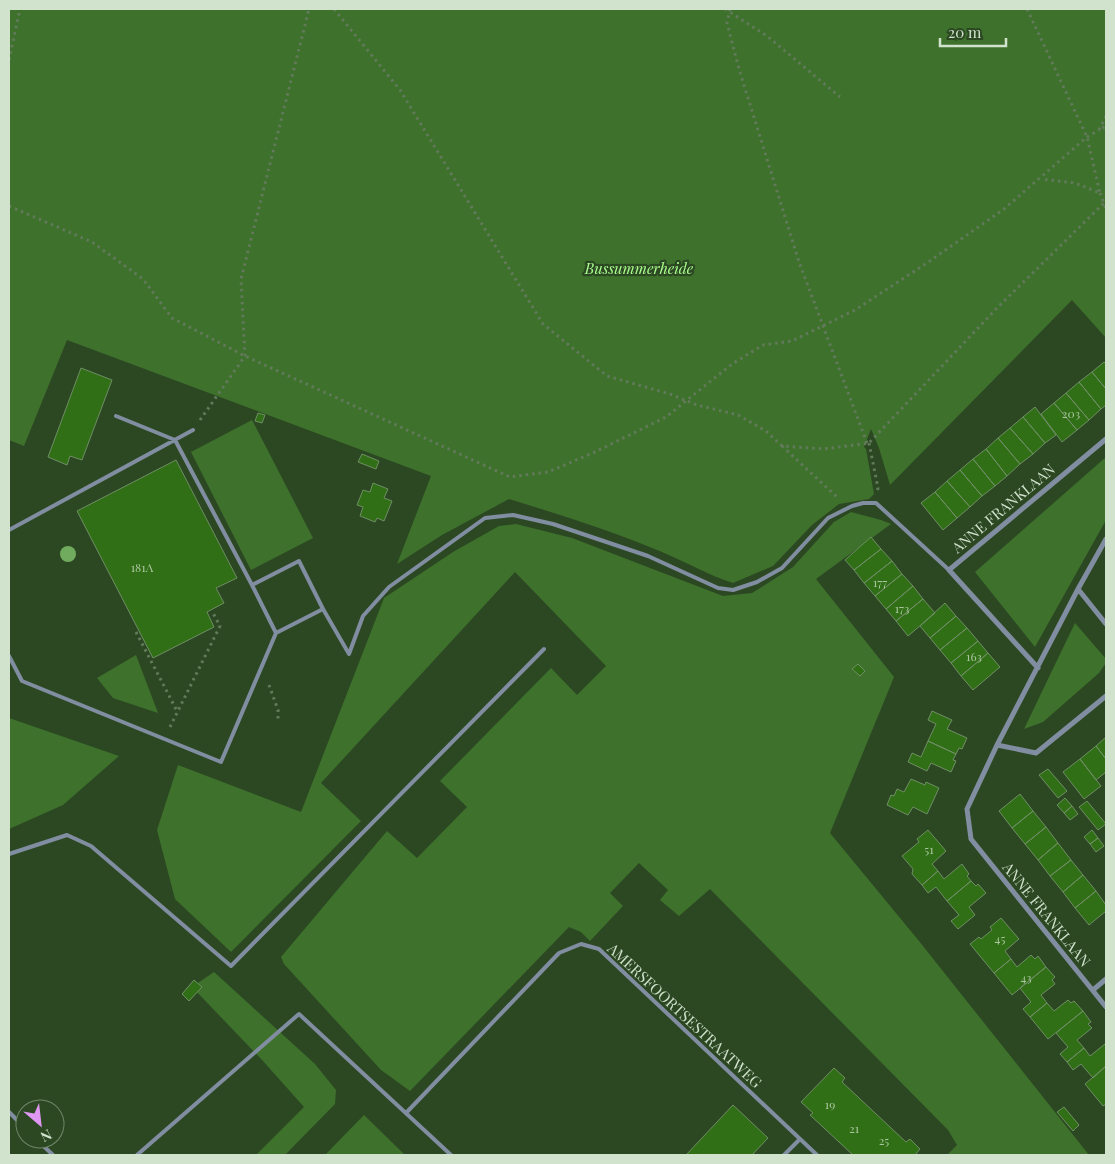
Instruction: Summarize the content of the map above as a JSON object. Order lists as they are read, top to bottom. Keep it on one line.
{"streets":{"street":["ANNE FRANKLAAN"],"lane":["AMERSFOORTSESTRAATWEG"]},"parks":["Bussummerheide"],"house_numbers":["203","181A","177","173","163","51","45","43","19","21","25"],"scale_bar":"20 m","north":"bottom right"}
